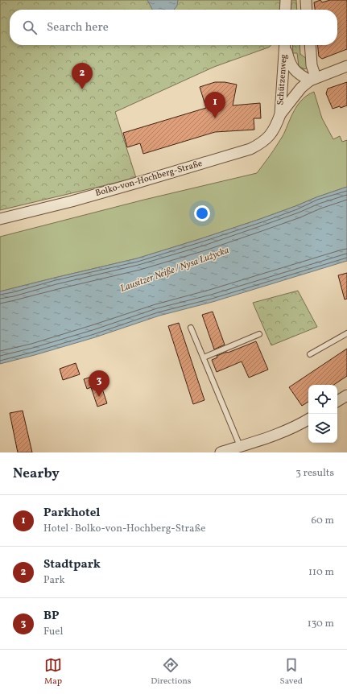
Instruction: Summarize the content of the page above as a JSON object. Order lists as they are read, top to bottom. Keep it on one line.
{"streets":{"street":["Schützenweg","Bolko-von-Hochberg-Straße"]},"crossings":[["Schützenweg","Bolko-von-Hochberg-Straße"]],"water":["Lausitzer Neiße / Nysa Łużycka"],"page":{"search":"Search here","pins":["2","1","3"],"heading":["Nearby","3 results"],"list":[{"mark":"1","name":"Parkhotel","note":"Hotel · Bolko-von-Hochberg-Straße","value":"60 m"},{"mark":"2","name":"Stadtpark","note":"Park","value":"110 m"},{"mark":"3","name":"BP","note":"Fuel","value":"130 m"}],"nav":["Map","Directions","Saved"]}}
